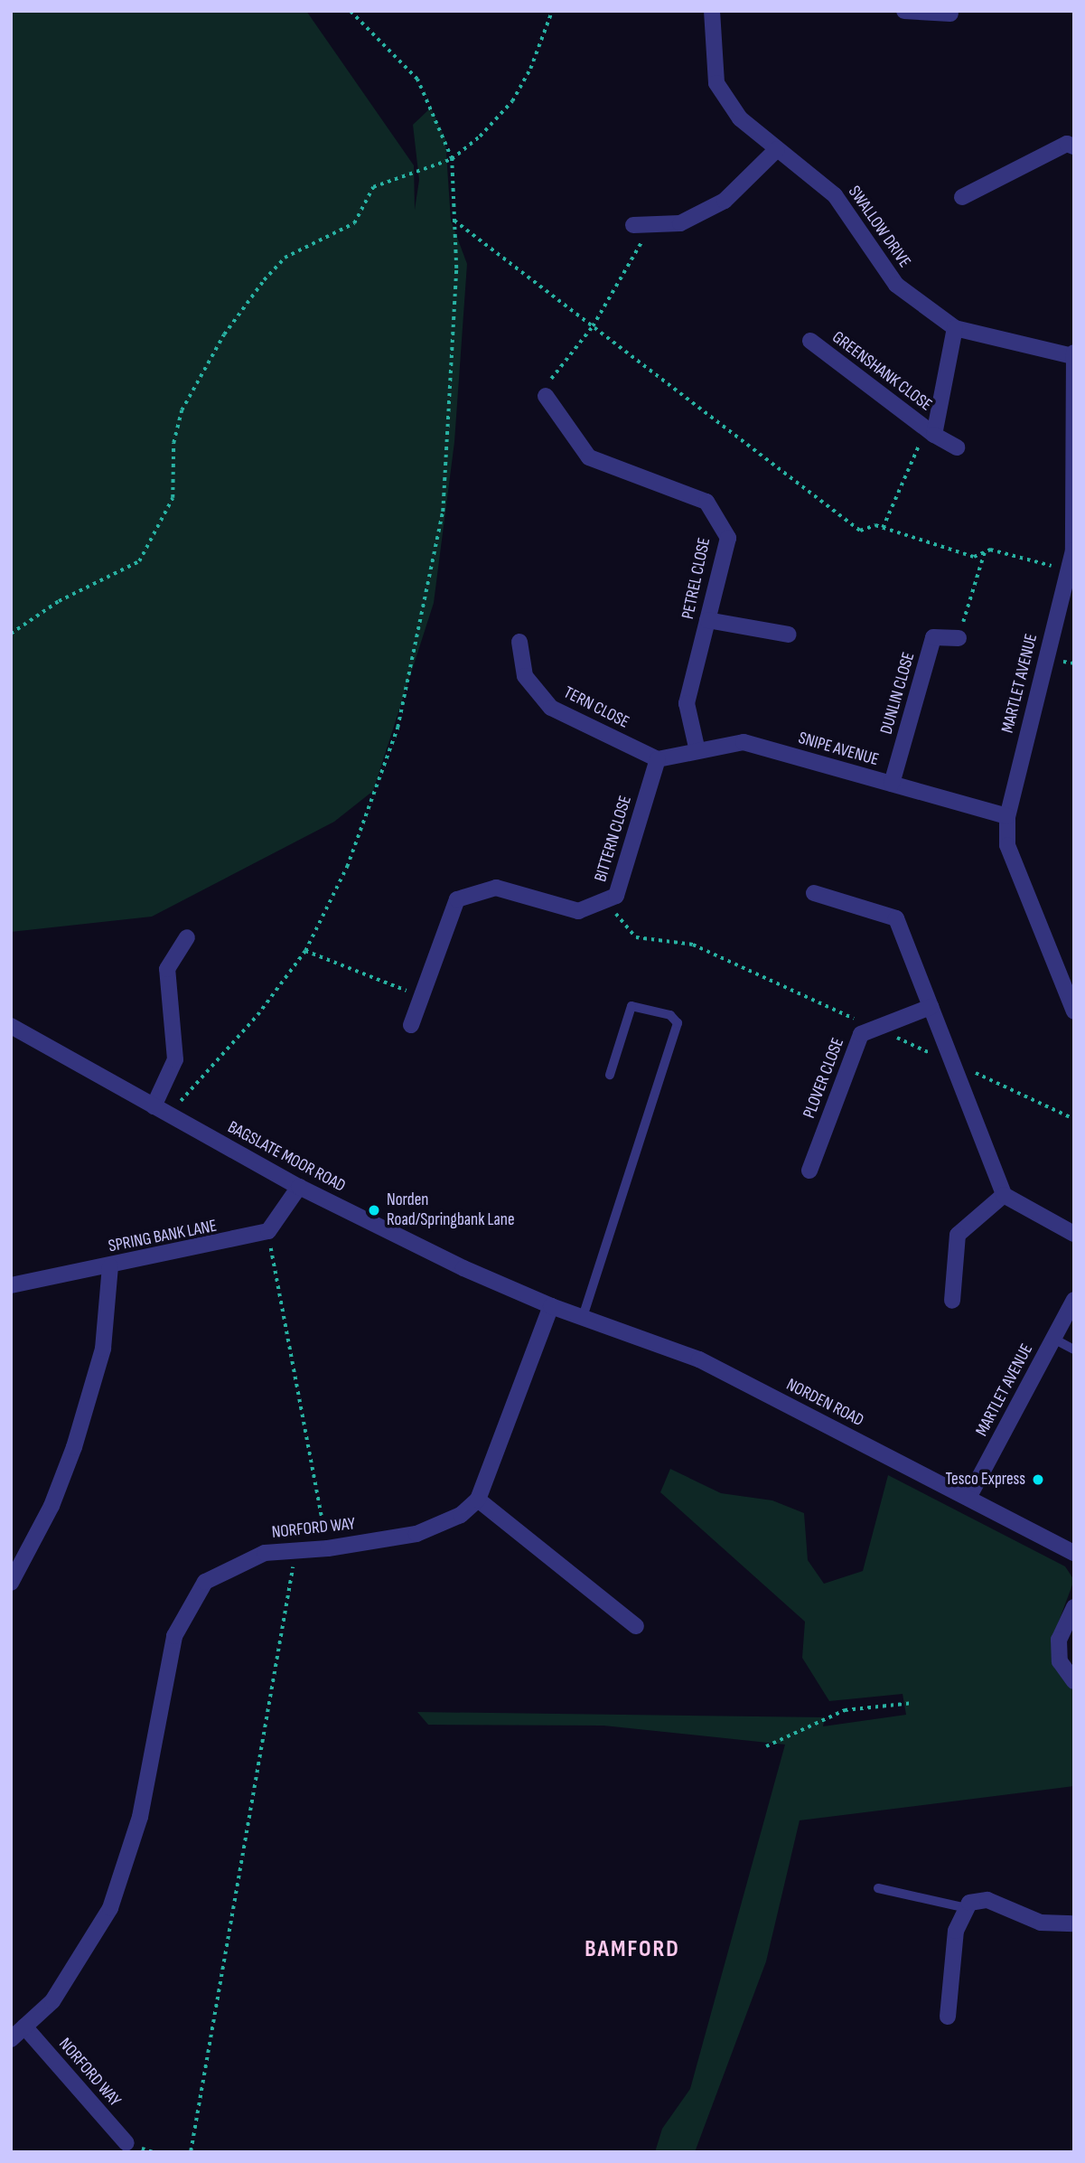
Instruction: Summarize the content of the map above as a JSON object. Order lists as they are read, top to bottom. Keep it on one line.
{"streets":{"street":["SWALLOW DRIVE","GREENSHANK CLOSE","PETREL CLOSE","MARTLET AVENUE","DUNLIN CLOSE","TERN CLOSE","SNIPE AVENUE","BITTERN CLOSE","PLOVER CLOSE","BAGSLATE MOOR ROAD","SPRING BANK LANE","NORDEN ROAD","NORFORD WAY"]},"crossings":[["SWALLOW DRIVE","GREENSHANK CLOSE"],["SWALLOW DRIVE","MARTLET AVENUE"],["PETREL CLOSE","SNIPE AVENUE"],["MARTLET AVENUE","SNIPE AVENUE"],["MARTLET AVENUE","NORDEN ROAD"],["DUNLIN CLOSE","SNIPE AVENUE"],["TERN CLOSE","SNIPE AVENUE"],["TERN CLOSE","BITTERN CLOSE"],["SNIPE AVENUE","BITTERN CLOSE"],["BAGSLATE MOOR ROAD","NORDEN ROAD"]],"districts":["BAMFORD"],"places":["Norden Road/Springbank Lane","Tesco Express"]}
